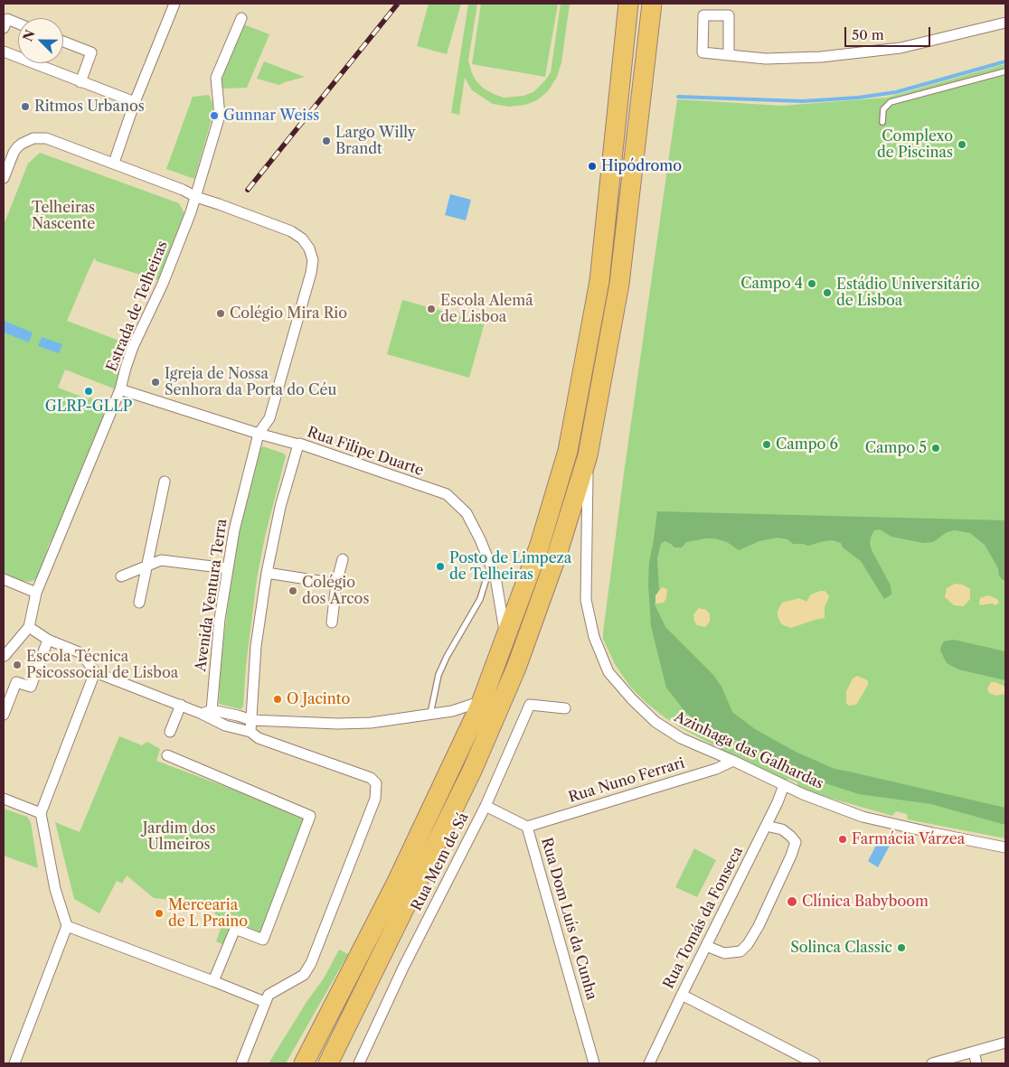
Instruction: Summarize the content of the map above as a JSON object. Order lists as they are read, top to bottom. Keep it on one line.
{"streets":{"street":["Estrada de Telheiras","Rua Filipe Duarte","Avenida Ventura Terra","Azinhaga das Galhardas","Rua Nuno Ferrari","Rua Mem de Sá","Rua Tomás da Fonseca","Rua Dom Luís da Cunha"]},"crossings":[["Estrada de Telheiras","Rua Filipe Duarte"],["Estrada de Telheiras","Avenida Ventura Terra"],["Rua Filipe Duarte","Avenida Ventura Terra"],["Azinhaga das Galhardas","Rua Nuno Ferrari"],["Azinhaga das Galhardas","Rua Tomás da Fonseca"],["Rua Nuno Ferrari","Rua Dom Luís da Cunha"],["Rua Mem de Sá","Rua Dom Luís da Cunha"]],"parks":["Telheiras Nascente","Jardim dos Ulmeiros"],"places":["Ritmos Urbanos","Gunnar Weiss","Largo Willy Brandt","Complexo de Piscinas","Hipódromo","Campo 4","Estádio Universitário de Lisboa","Escola Alemã de Lisboa","Colégio Mira Rio","Igreja de Nossa Senhora da Porta do Céu","GLRP-GLLP","Campo 6","Campo 5","Posto de Limpeza de Telheiras","Colégio dos Arcos","Escola Técnica Psicossocial de Lisboa","O Jacinto","Farmácia Várzea","Clínica Babyboom","Mercearia de L Praino","Solinca Classic"],"scale_bar":"50 m","north":"top left"}
